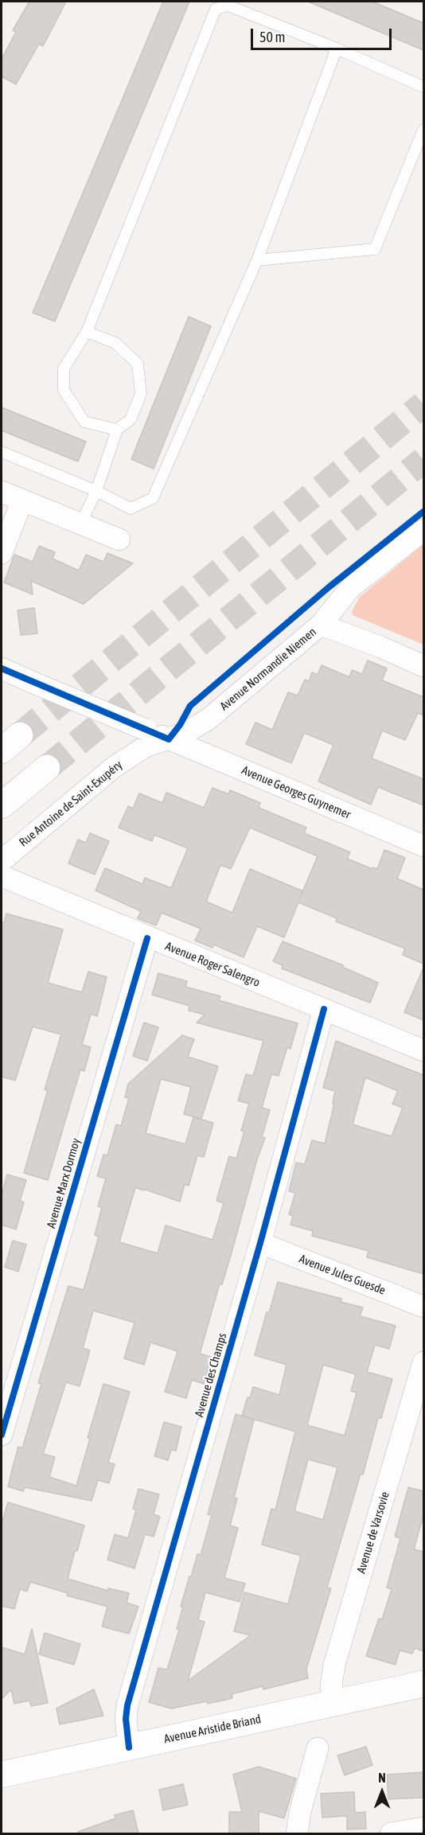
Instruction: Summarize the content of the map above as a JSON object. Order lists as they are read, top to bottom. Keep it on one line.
{"streets":{"main road":["Avenue Aristide Briand"],"street":["Avenue Normandie Niemen","Avenue Georges Guynemer","Rue Antoine de Saint-Exupéry","Avenue Roger Salengro","Avenue Marx Dormoy","Avenue Jules Guesde","Avenue des Champs","Avenue de Varsovie"]},"crossings":[["Avenue Normandie Niemen","Avenue Georges Guynemer"],["Avenue Normandie Niemen","Rue Antoine de Saint-Exupéry"],["Avenue Georges Guynemer","Rue Antoine de Saint-Exupéry"],["Avenue Roger Salengro","Avenue Marx Dormoy"],["Avenue Roger Salengro","Avenue des Champs"],["Avenue Jules Guesde","Avenue des Champs"],["Avenue des Champs","Avenue Aristide Briand"],["Avenue de Varsovie","Avenue Aristide Briand"]],"scale_bar":"50 m","north":"top"}
